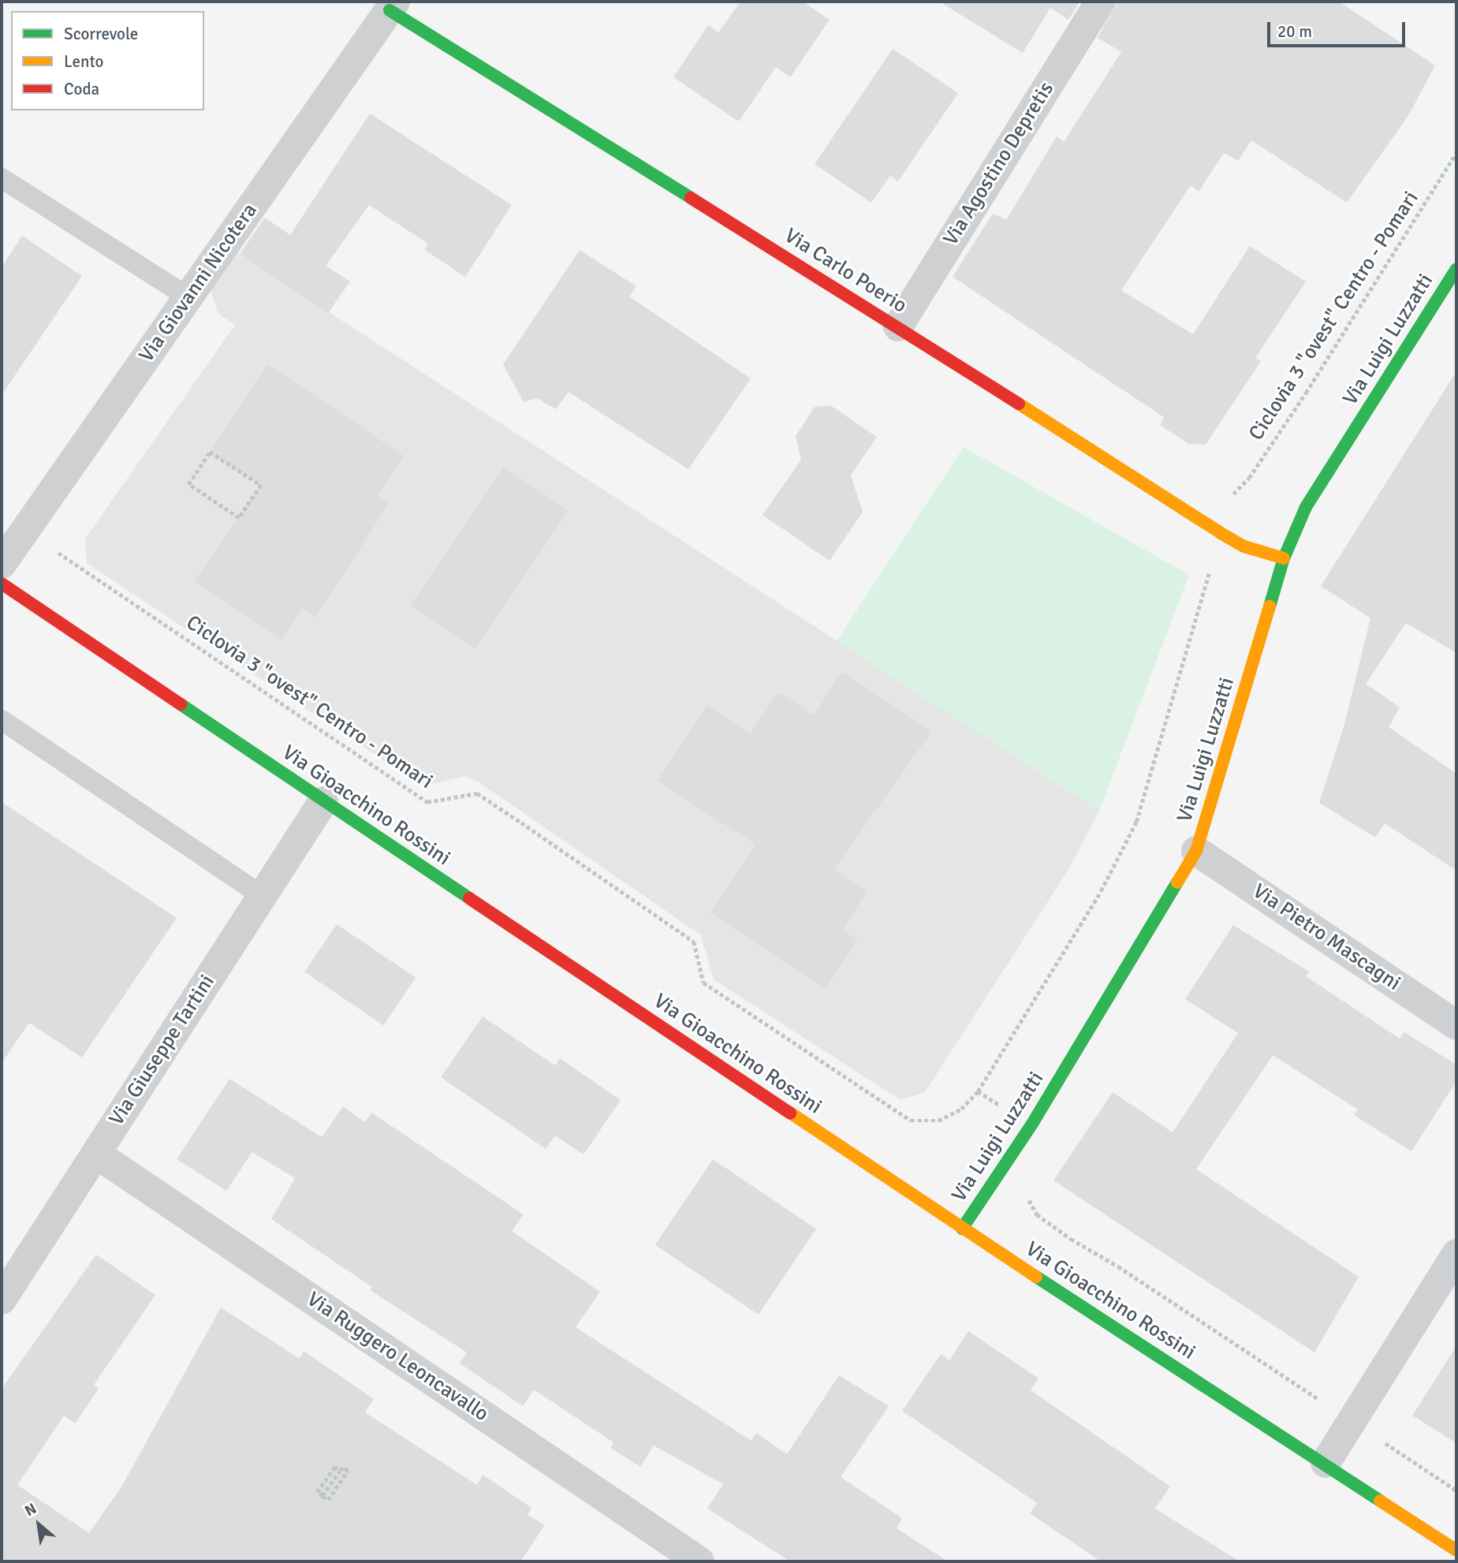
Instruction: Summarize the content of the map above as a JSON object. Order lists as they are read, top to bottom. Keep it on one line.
{"streets":{"street":["Via Agostino Depretis","Via Carlo Poerio","Via Giovanni Nicotera","Via Luigi Luzzatti","Via Gioacchino Rossini","Via Pietro Mascagni","Via Giuseppe Tartini","Via Ruggero Leoncavallo"],"path":["Ciclovia 3 \"ovest\" Centro - Pomari"]},"crossings":[["Via Agostino Depretis","Via Carlo Poerio"],["Via Carlo Poerio","Via Giovanni Nicotera"],["Via Carlo Poerio","Via Luigi Luzzatti"],["Via Luigi Luzzatti","Via Gioacchino Rossini"],["Via Luigi Luzzatti","Via Pietro Mascagni"],["Via Gioacchino Rossini","Via Giuseppe Tartini"],["Via Giuseppe Tartini","Via Ruggero Leoncavallo"]],"legend":["Scorrevole","Lento","Coda"],"scale_bar":"20 m","north":"top left"}
